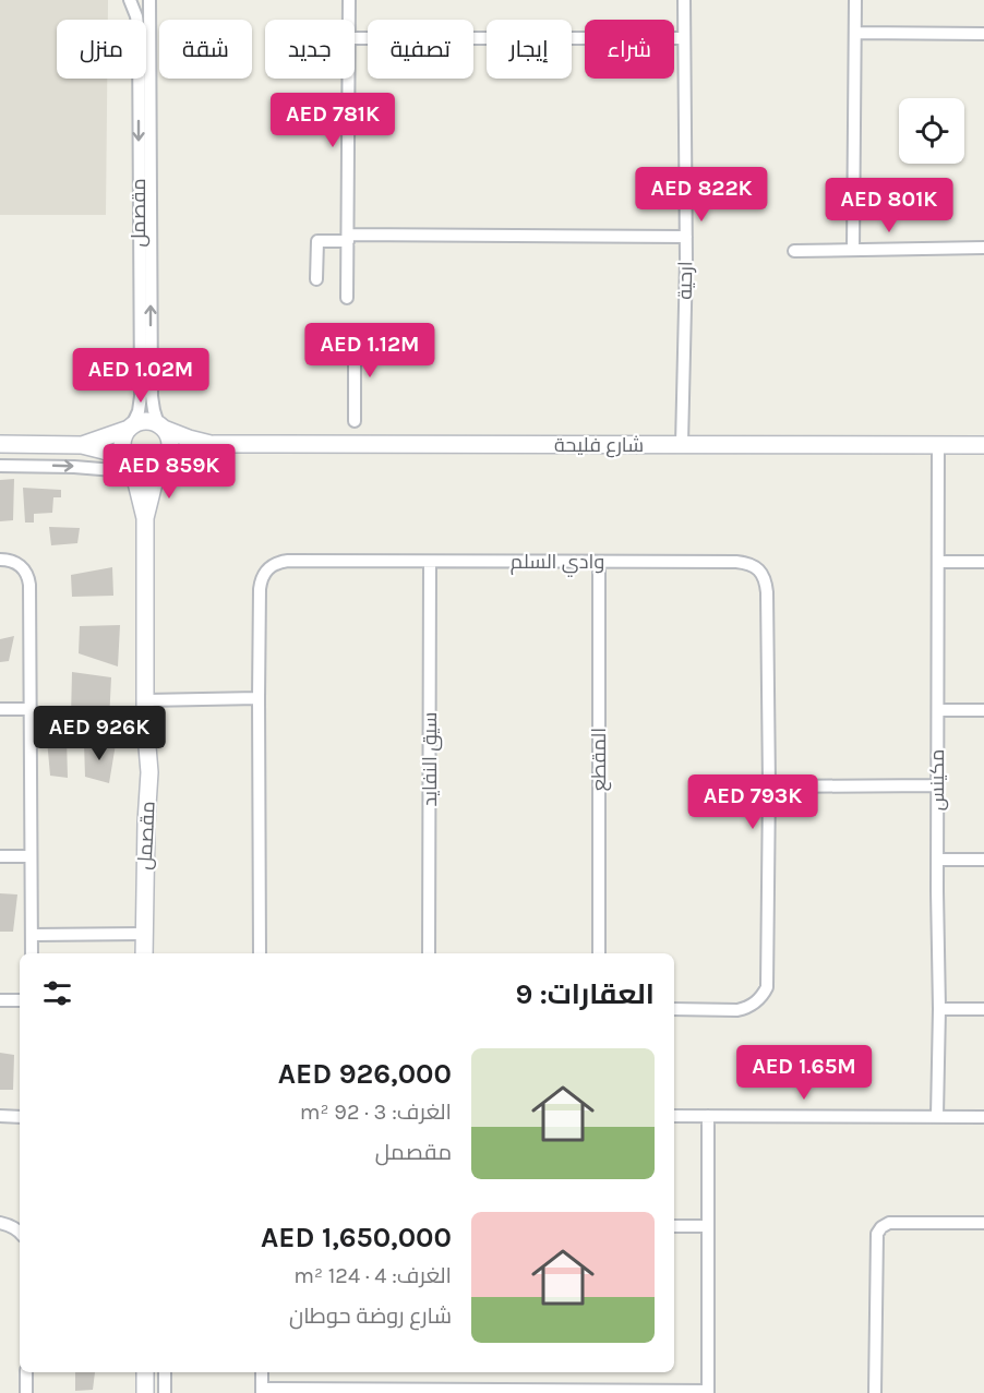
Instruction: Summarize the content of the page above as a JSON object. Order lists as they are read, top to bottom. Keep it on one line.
{"streets":{"street":["مقصمل","ارحية","شارع فليحة","وادي السلم","سيق النفايد","المقطع","مكينس"]},"crossings":[["مقصمل","شارع فليحة"],["ارحية","شارع فليحة"],["شارع فليحة","مكينس"],["وادي السلم","سيق النفايد"],["وادي السلم","المقطع"]],"page":{"chip":["شراء","إيجار","تصفية","جديد","شقة","منزل"],"price":["AED 781K","AED 822K","AED 801K","AED 1.12M","AED 1.02M","AED 859K","AED 926K","AED 793K","AED 1.65M"],"heading":"العقارات: 9","list":[{"name":"AED 926,000","note":"الغرف: 3 · 92 m² · مقصمل"},{"name":"AED 1,650,000","note":"الغرف: 4 · 124 m² · شارع روضة حوطان"}]}}
